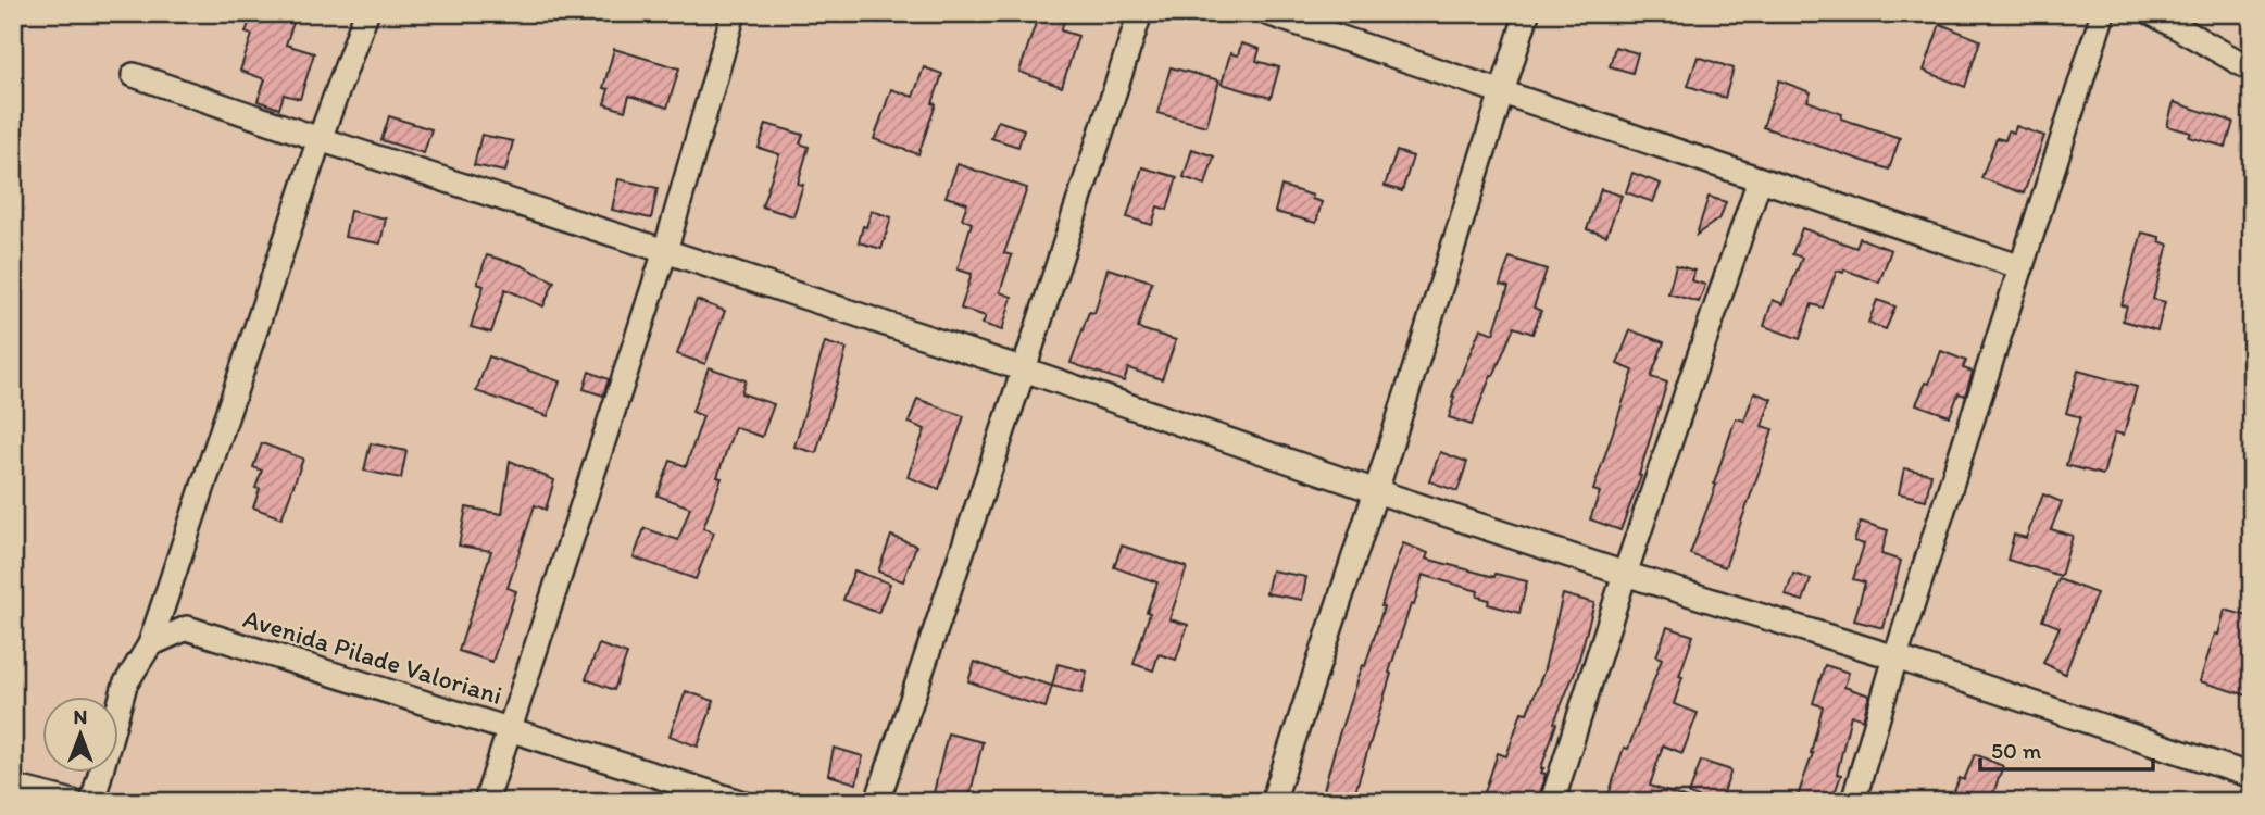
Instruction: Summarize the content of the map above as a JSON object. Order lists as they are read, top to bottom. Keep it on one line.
{"streets":{"street":["Avenida Pilade Valoriani"]},"scale_bar":"50 m","north":"top"}
